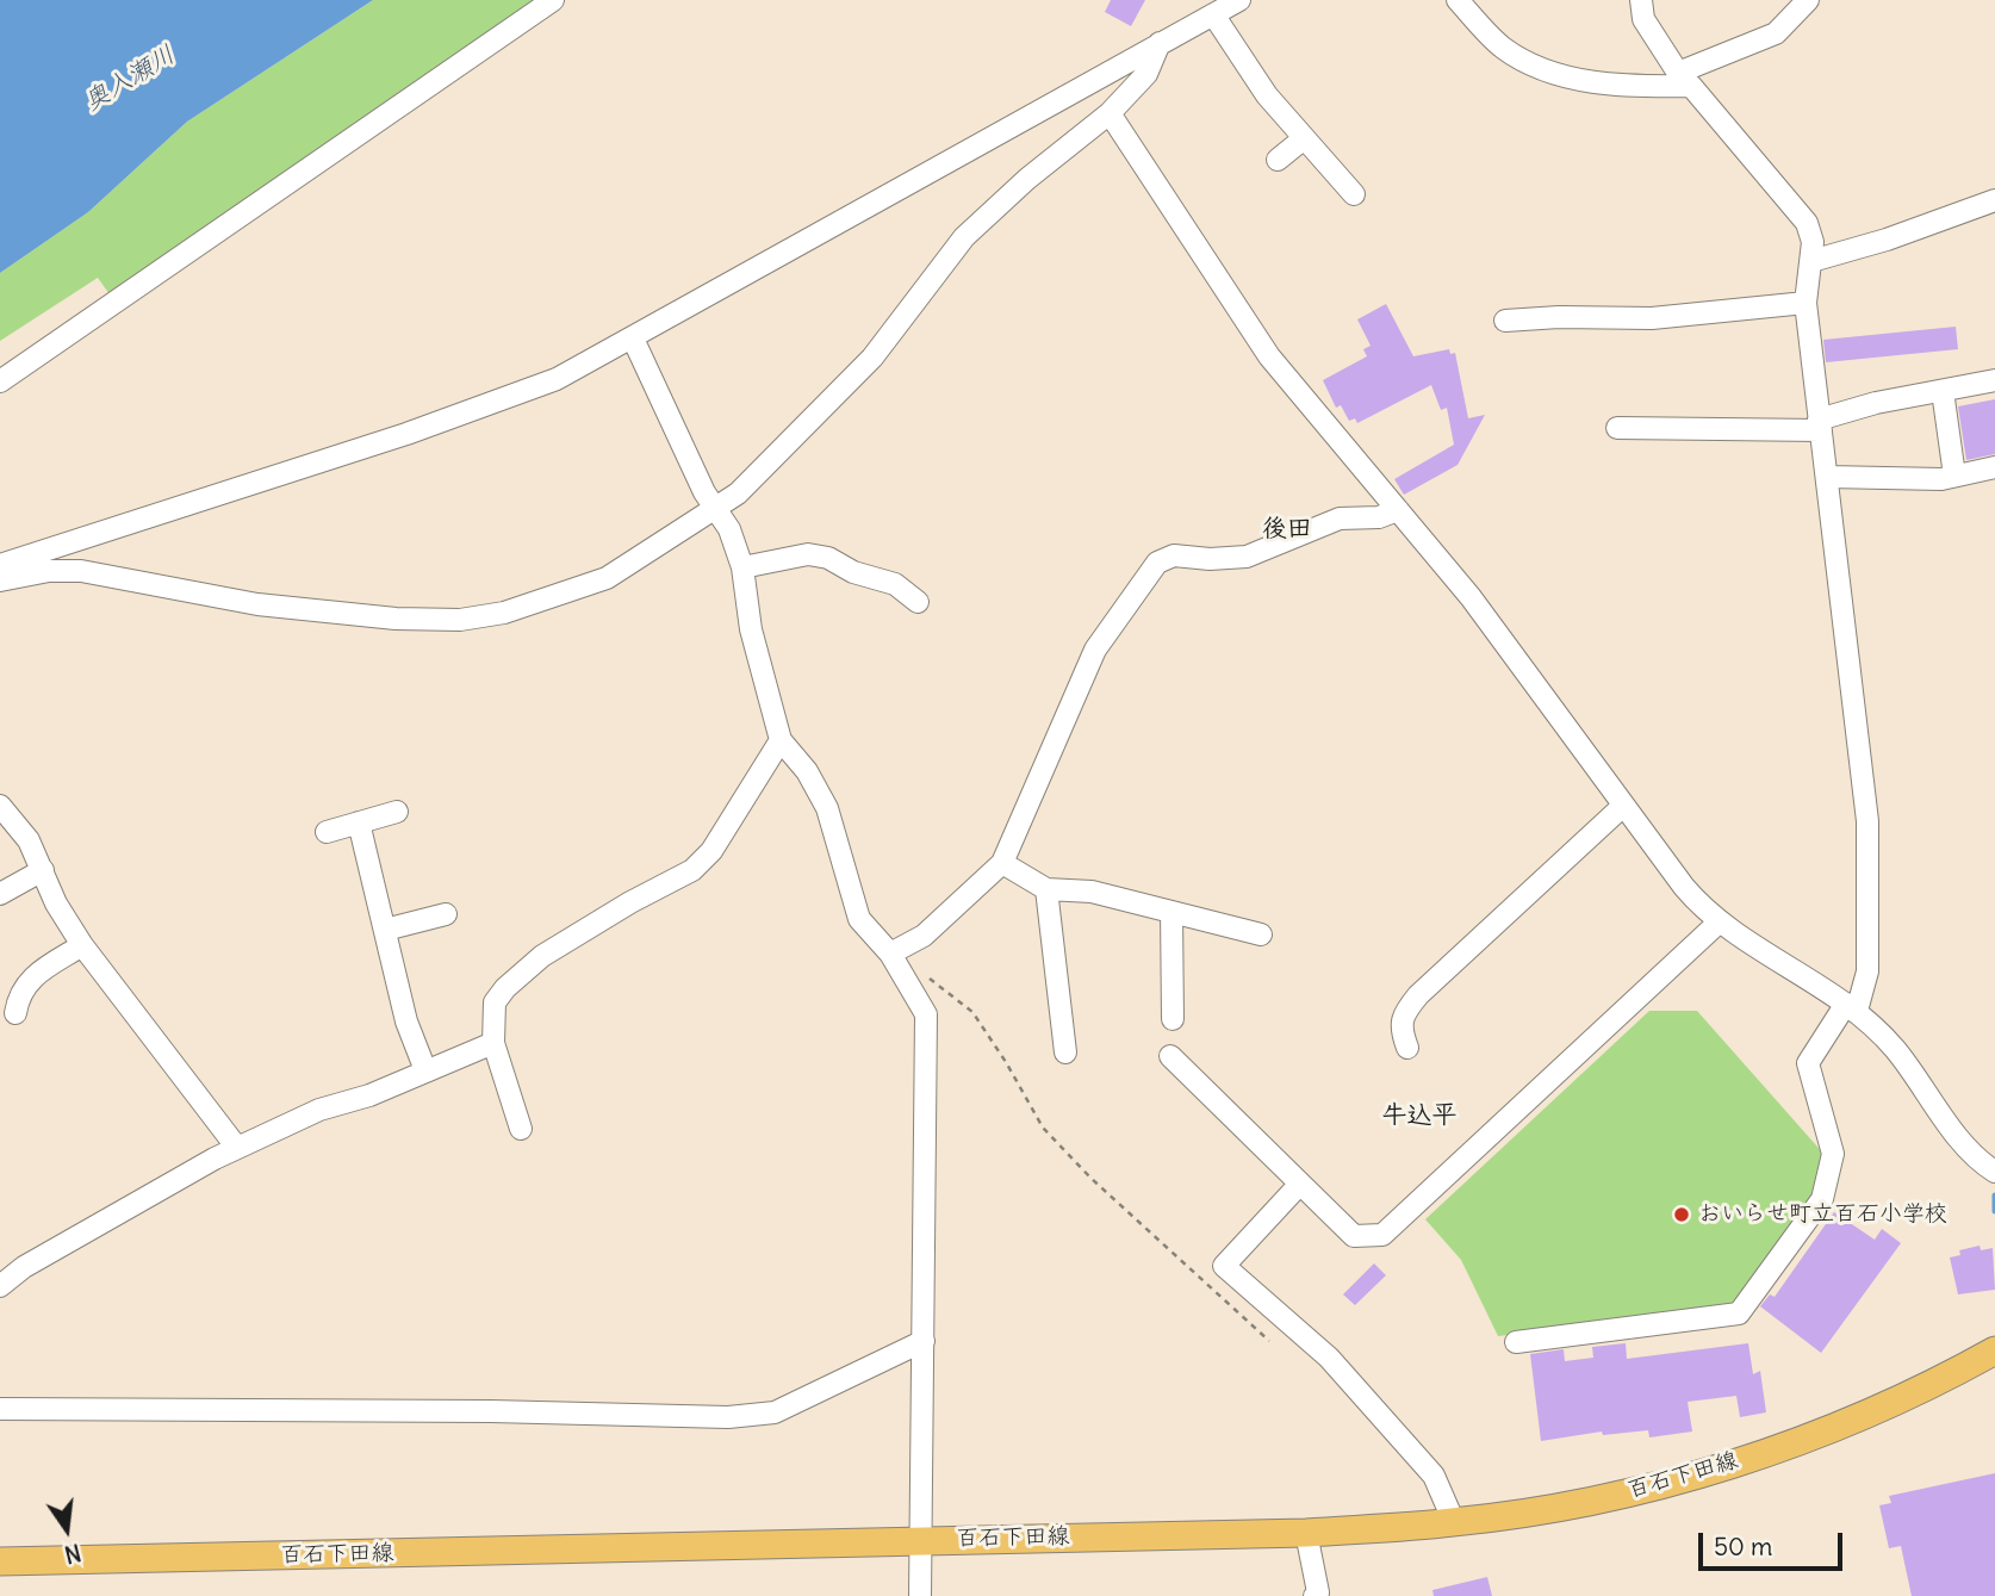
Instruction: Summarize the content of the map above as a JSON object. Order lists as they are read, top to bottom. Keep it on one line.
{"streets":{"main road":["百石下田線"]},"districts":["後田","牛込平"],"water":["奥入瀬川"],"places":["おいらせ町立百石小学校"],"scale_bar":"50 m","north":"bottom"}
